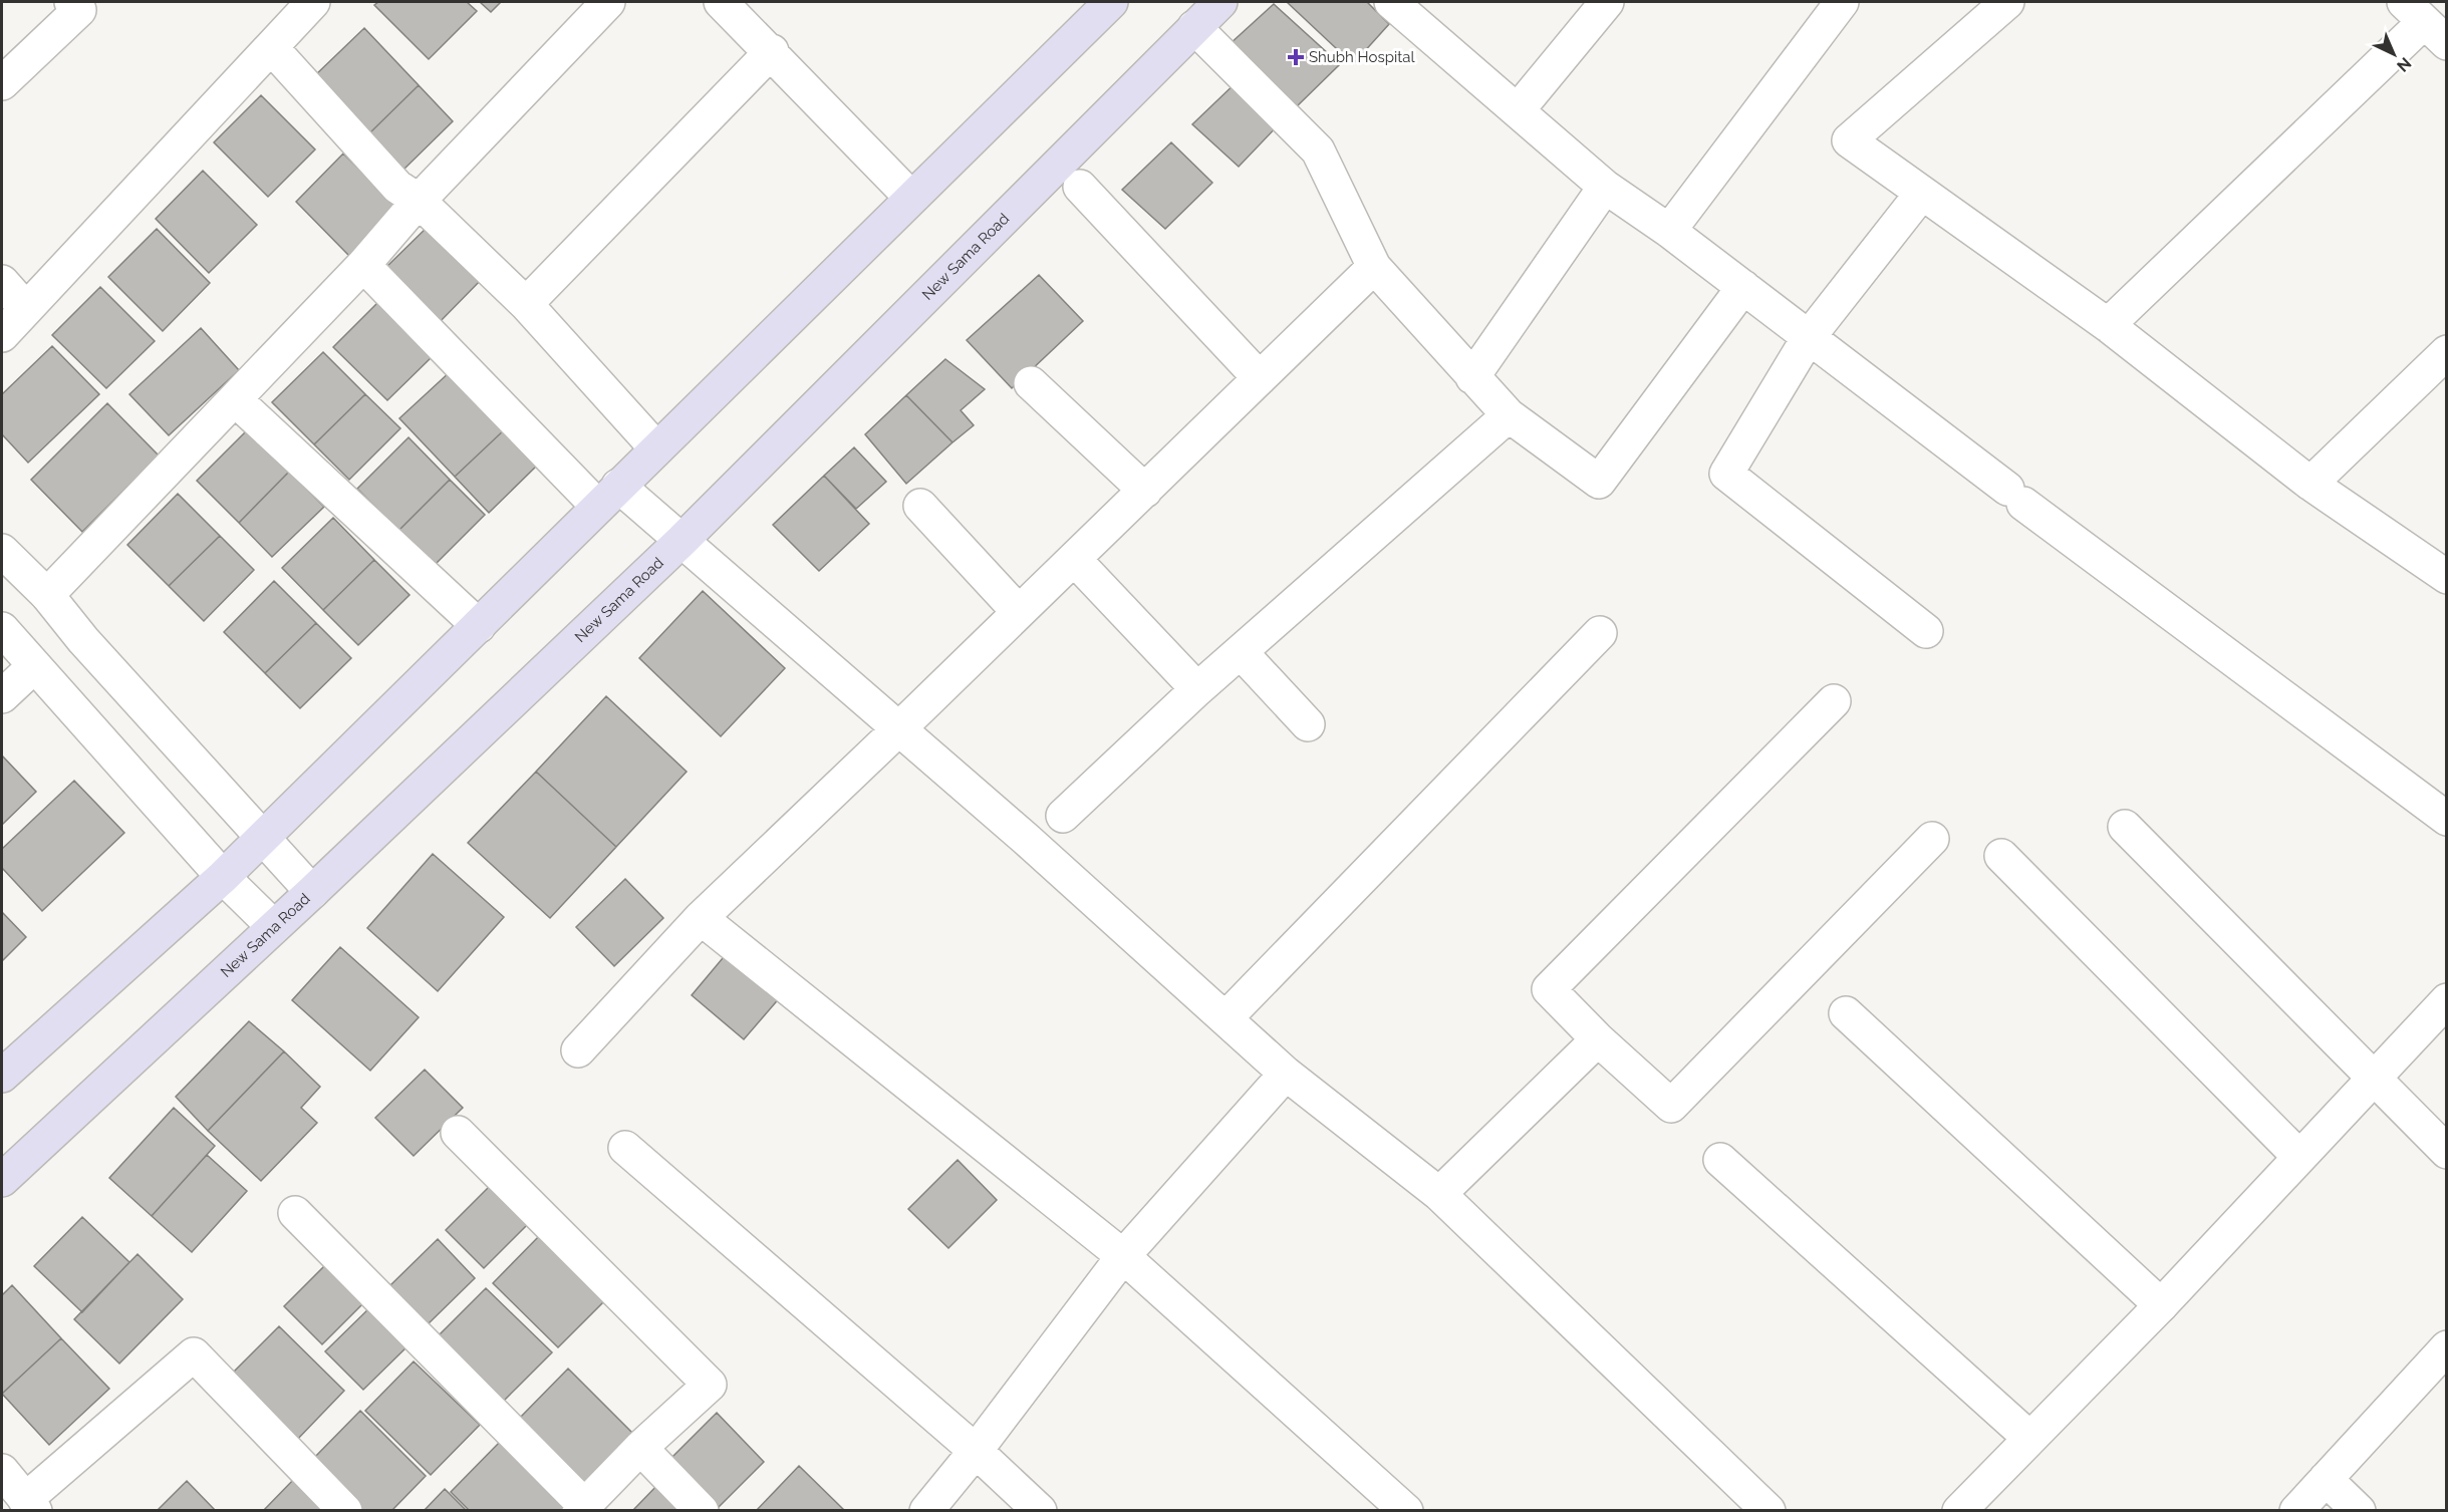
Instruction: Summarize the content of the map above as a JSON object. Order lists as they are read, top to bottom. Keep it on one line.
{"streets":{"main road":["New Sama Road"]},"places":{"health":["Shubh Hospital"]},"north":"bottom right"}
